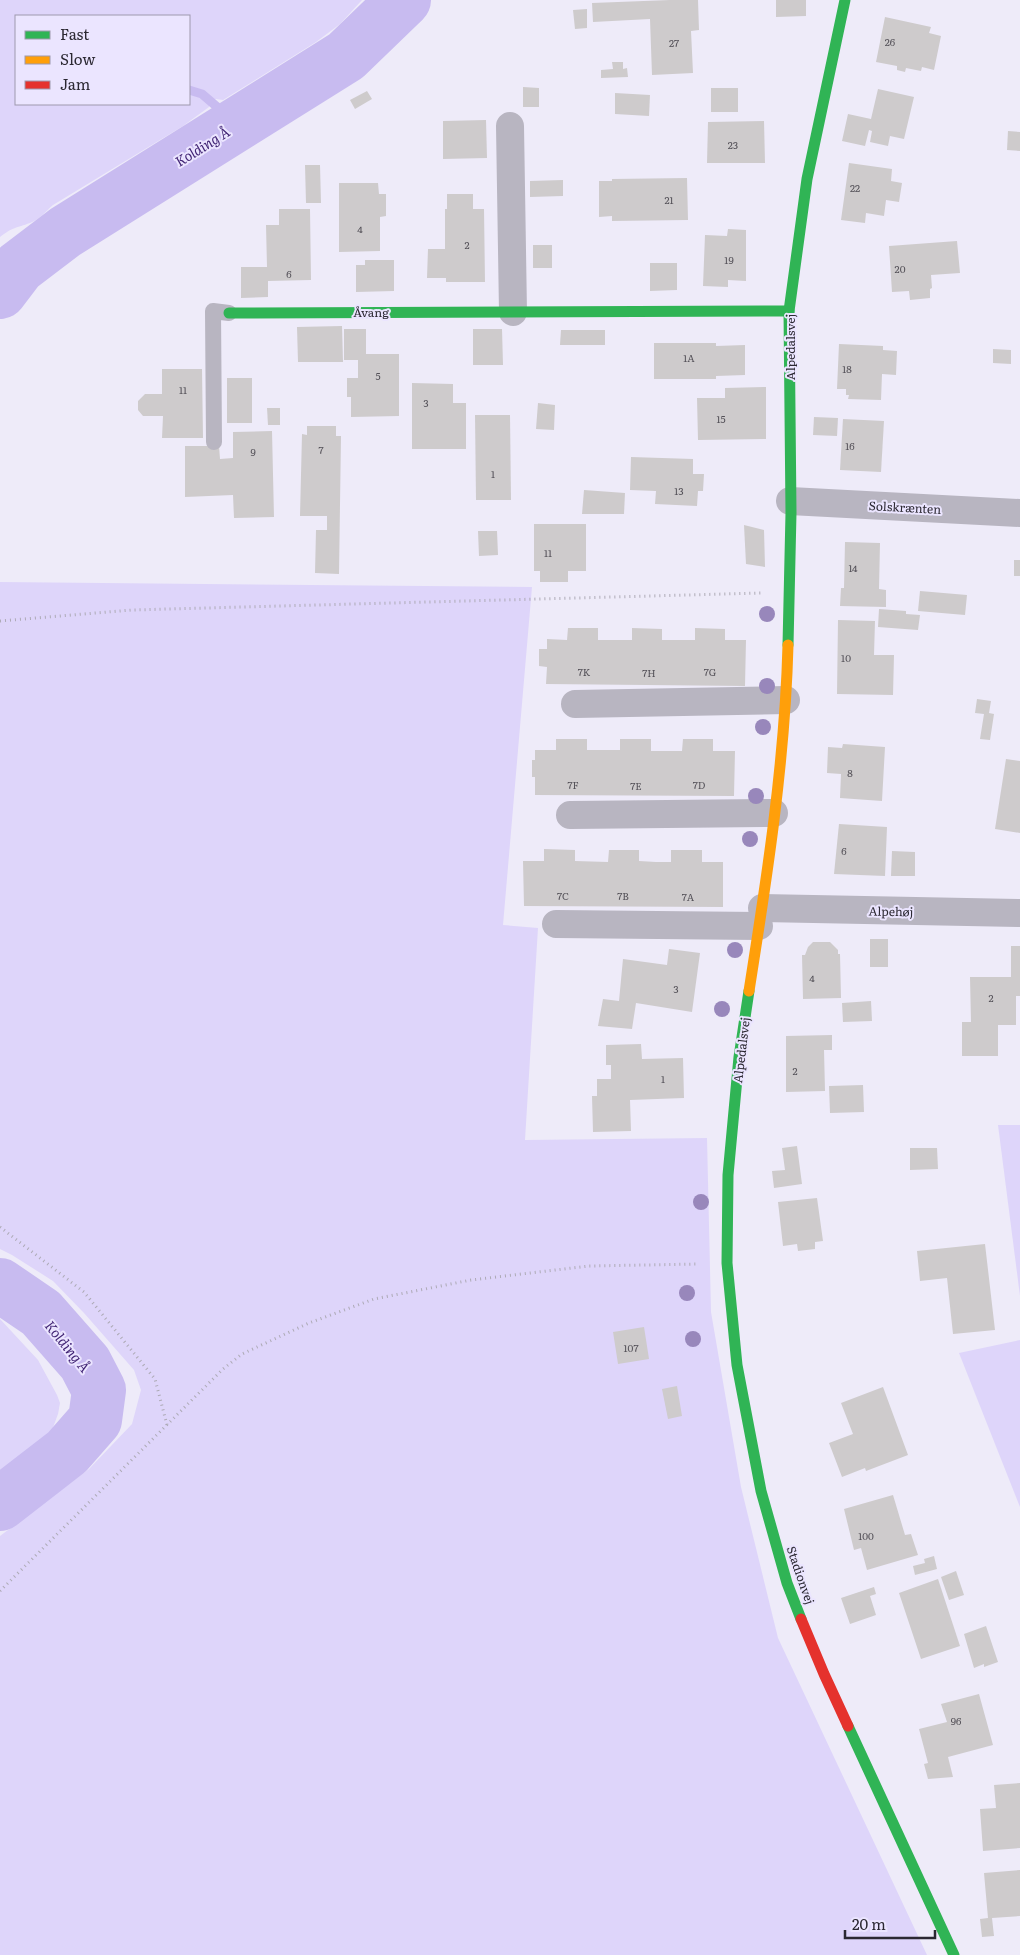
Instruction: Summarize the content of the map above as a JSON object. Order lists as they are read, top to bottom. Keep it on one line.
{"streets":{"street":["Åvang","Alpedalsvej","Solskrænten","Alpehøj","Stadionvej"]},"crossings":[["Åvang","Alpedalsvej"],["Alpedalsvej","Solskrænten"],["Alpedalsvej","Alpehøj"],["Alpedalsvej","Stadionvej"]],"water":["Kolding Å"],"house_numbers":["26","27","23","22","21","4","2","19","20","6","1A","18","5","11","3","15","16","7","9","1","13","11","14","10","7K","7G","7H","8","7F","7D","7E","6","7C","7B","7A","4","3","2","2","1","107","100","96"],"legend":["Fast","Slow","Jam"],"scale_bar":"20 m"}
